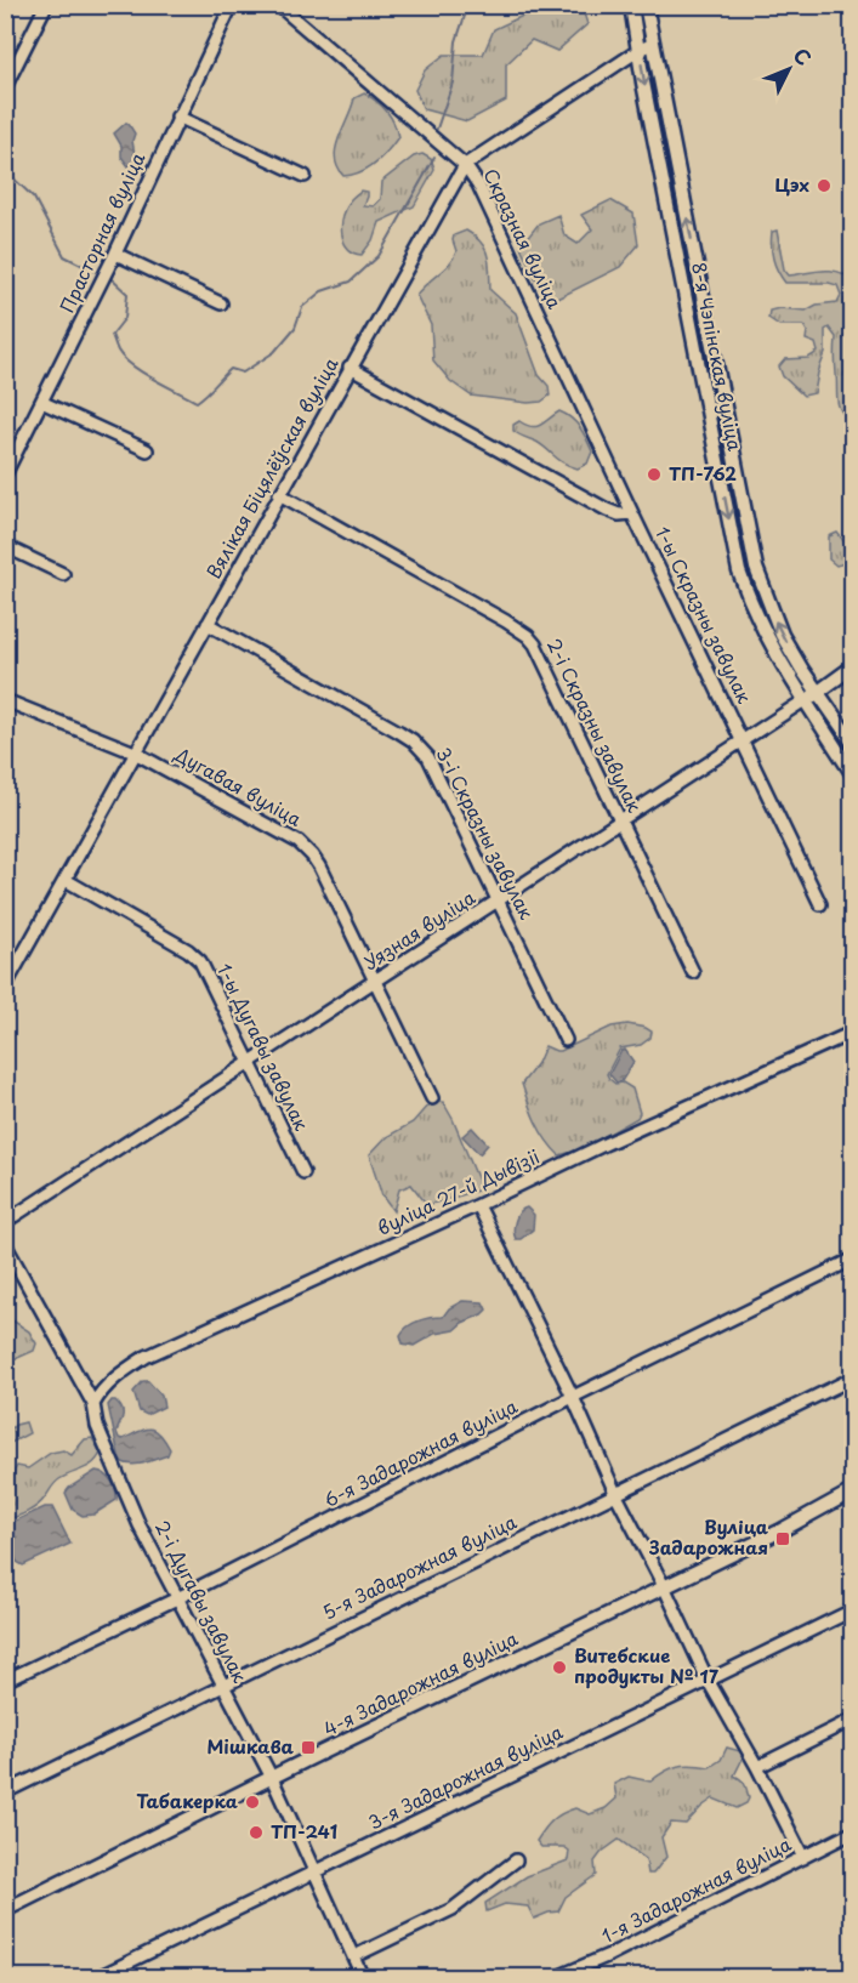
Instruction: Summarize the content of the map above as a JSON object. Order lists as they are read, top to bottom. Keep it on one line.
{"streets":{"main road":["8-я Чэпінская вуліца","Уязная вуліца","4-я Задарожная вуліца"],"street":["Прасторная вуліца","Скразная вуліца","Вялікая Біцялёўская вуліца","1-ы Скразны завулак","2-і Скразны завулак","Дугавая вуліца","3-і Скразны завулак","1-ы Дугавы завулак","вуліца 27-й Дывізіі","6-я Задарожная вуліца","5-я Задарожная вуліца","2-і Дугавы завулак","3-я Задарожная вуліца","1-я Задарожная вуліца"]},"crossings":[["Скразная вуліца","Вялікая Біцялёўская вуліца"],["Скразная вуліца","1-ы Скразны завулак"],["8-я Чэпінская вуліца","Вялікая Біцялёўская вуліца"],["8-я Чэпінская вуліца","Уязная вуліца"],["Вялікая Біцялёўская вуліца","1-ы Скразны завулак"],["Вялікая Біцялёўская вуліца","2-і Скразны завулак"],["Вялікая Біцялёўская вуліца","Дугавая вуліца"],["Вялікая Біцялёўская вуліца","3-і Скразны завулак"],["Вялікая Біцялёўская вуліца","1-ы Дугавы завулак"],["1-ы Скразны завулак","Уязная вуліца"],["2-і Скразны завулак","Уязная вуліца"],["Дугавая вуліца","Уязная вуліца"],["3-і Скразны завулак","Уязная вуліца"],["Уязная вуліца","1-ы Дугавы завулак"],["вуліца 27-й Дывізіі","2-і Дугавы завулак"],["6-я Задарожная вуліца","2-і Дугавы завулак"],["5-я Задарожная вуліца","2-і Дугавы завулак"],["2-і Дугавы завулак","4-я Задарожная вуліца"],["2-і Дугавы завулак","3-я Задарожная вуліца"]],"places":{"other":["Цэх","ТП-762","Витебские продукты № 17","Табакерка","ТП-241"],"transit":["Вуліца Задарожная","Мішкава"]},"north":"top right"}
